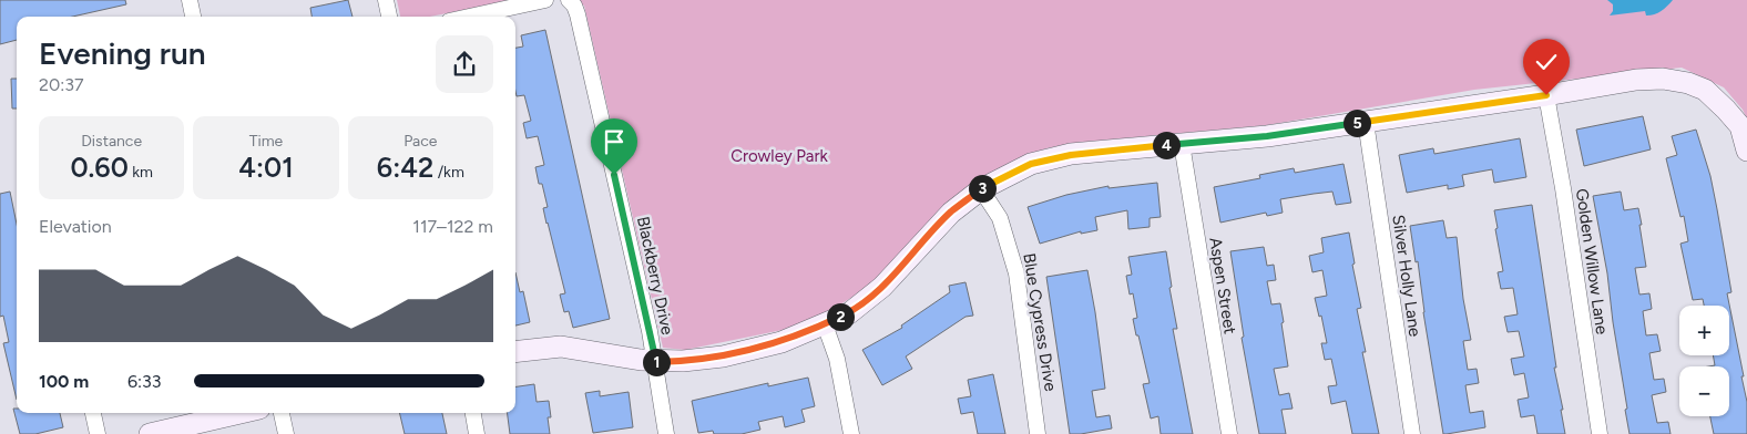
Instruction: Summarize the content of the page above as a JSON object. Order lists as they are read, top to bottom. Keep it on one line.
{"streets":{"street":["Golden Willow Lane","Blackberry Drive","Silver Holly Lane","Aspen Street","Blue Cypress Drive"]},"parks":["Crowley Park"],"page":{"heading":["Evening run","20:37"],"pins":["5","4","3","2","1"],"stats":[["Distance","0.60 km"],["Time","4:01"],["Pace","6:42 /km"]],"chart":["Elevation","117–122 m"],"map_buttons":["+","−"],"list":[{"name":"100 m","note":"6:33"}]}}
